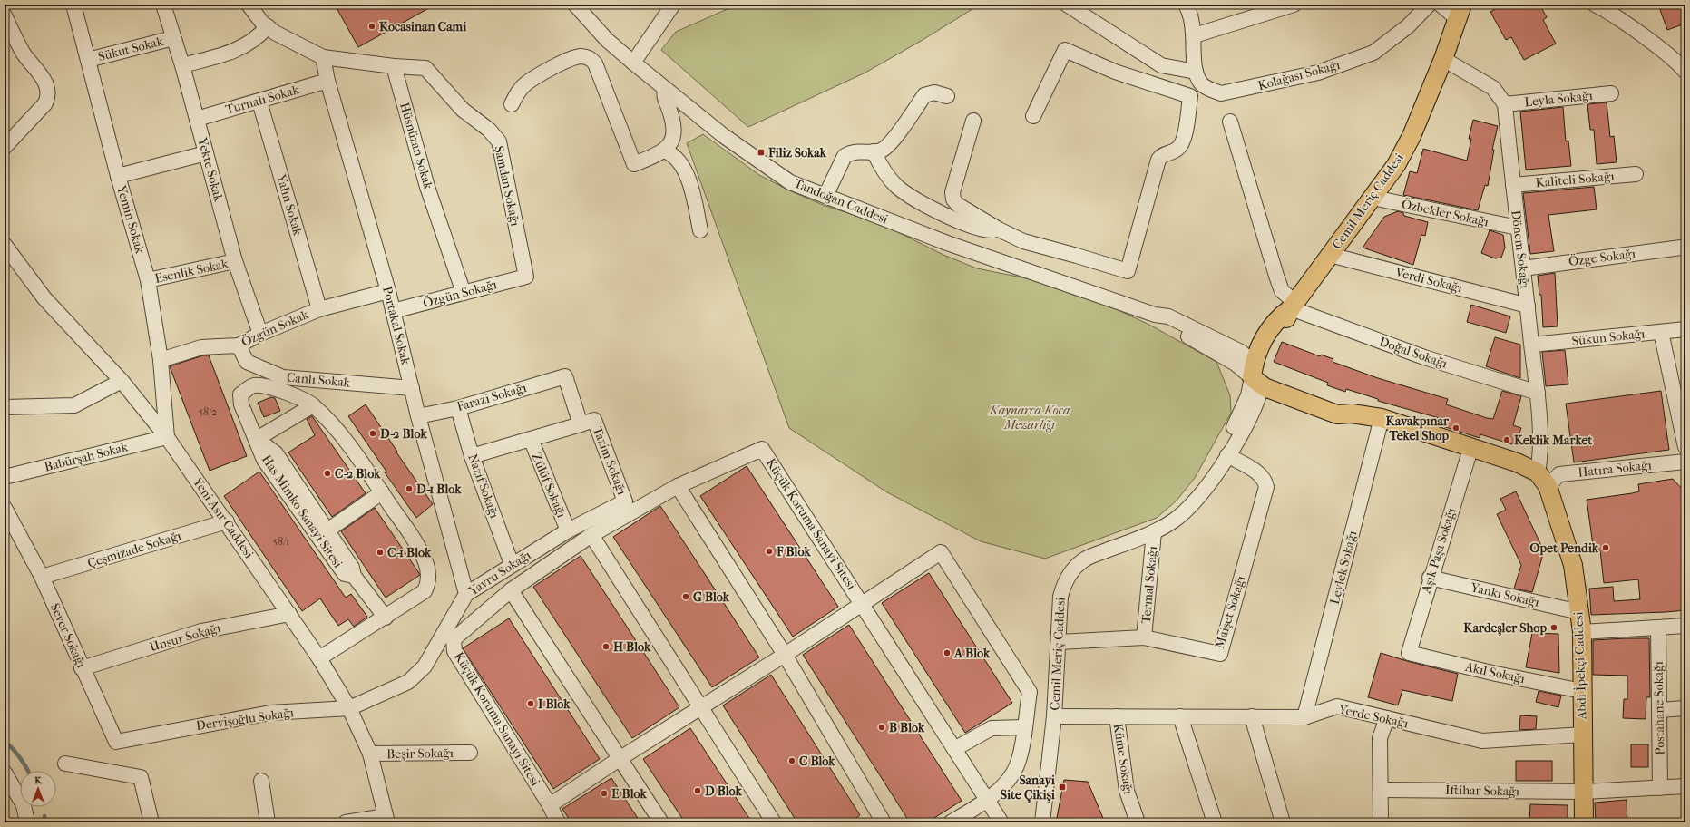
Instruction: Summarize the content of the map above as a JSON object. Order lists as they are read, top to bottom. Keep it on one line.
{"streets":{"main road":["Cemil Meriç Caddesi","Abdi İpekçi Caddesi"],"street":["Sükut Sokak","Kolağası Sokağı","Leyla Sokağı","Turnalı Sokak","Hüsnüzan Sokak","Yekte Sokak","Kaliteli Sokağı","Şamdan Sokağı","Tandoğan Caddesi","Yalın Sokak","Özbekler Sokağı","Yemin Sokak","Dönem Sokağı","Özge Sokağı","Esenlik Sokak","Verdi Sokağı","Özgün Sokağı","Portakal Sokak","Özgün Sokak","Sükun Sokağı","Doğal Sokağı","Canlı Sokak","Farazi Sokağı","Babürşah Sokak","Tazim Sokağı","Hatıra Sokağı","Zülüf Sokağı","Nazif Sokağı","Has Mimko Sanayi Sitesi","Yeni Asır Caddesi","Küçük Koruma Sanayi Sitesi","Çeşmizade Sokağı","Aşık Paşa Sokağı","Leylek Sokağı","Yavru Sokağı","Termal Sokağı","Yankı Sokağı","Maişet Sokağı","Sever Sokağı","Unsur Sokağı","Akıl Sokağı","Postahane Sokağı","Yerde Sokağı","Dervişoğlu Sokağı","Beşir Sokağı","Küme Sokağı","İftihar Sokağı"]},"crossings":[["Sükut Sokak","Yekte Sokak"],["Sükut Sokak","Yemin Sokak"],["Leyla Sokağı","Dönem Sokağı"],["Turnalı Sokak","Yekte Sokak"],["Turnalı Sokak","Yalın Sokak"],["Turnalı Sokak","Portakal Sokak"],["Hüsnüzan Sokak","Şamdan Sokağı"],["Hüsnüzan Sokak","Özgün Sokağı"],["Yekte Sokak","Esenlik Sokak"],["Yekte Sokak","Özgün Sokak"],["Kaliteli Sokağı","Dönem Sokağı"],["Şamdan Sokağı","Özgün Sokağı"],["Tandoğan Caddesi","Cemil Meriç Caddesi"],["Cemil Meriç Caddesi","Özbekler Sokağı"],["Cemil Meriç Caddesi","Verdi Sokağı"],["Cemil Meriç Caddesi","Doğal Sokağı"],["Cemil Meriç Caddesi","Termal Sokağı"],["Cemil Meriç Caddesi","Maişet Sokağı"],["Cemil Meriç Caddesi","Yerde Sokağı"],["Yalın Sokak","Özgün Sokak"],["Özbekler Sokağı","Dönem Sokağı"],["Yemin Sokak","Esenlik Sokak"],["Yemin Sokak","Özgün Sokak"],["Yemin Sokak","Babürşah Sokak"],["Yemin Sokak","Yeni Asır Caddesi"],["Dönem Sokağı","Özge Sokağı"],["Dönem Sokağı","Verdi Sokağı"],["Dönem Sokağı","Sükun Sokağı"],["Dönem Sokağı","Doğal Sokağı"],["Dönem Sokağı","Hatıra Sokağı"],["Dönem Sokağı","Abdi İpekçi Caddesi"],["Özgün Sokağı","Portakal Sokak"],["Portakal Sokak","Özgün Sokak"],["Portakal Sokak","Canlı Sokak"],["Portakal Sokak","Farazi Sokağı"],["Portakal Sokak","Yavru Sokağı"],["Özgün Sokak","Canlı Sokak"],["Farazi Sokağı","Tazim Sokağı"],["Farazi Sokağı","Nazif Sokağı"],["Babürşah Sokak","Yeni Asır Caddesi"],["Tazim Sokağı","Yavru Sokağı"],["Hatıra Sokağı","Abdi İpekçi Caddesi"],["Zülüf Sokağı","Yavru Sokağı"],["Nazif Sokağı","Yavru Sokağı"],["Has Mimko Sanayi Sitesi","Yeni Asır Caddesi"],["Yeni Asır Caddesi","Çeşmizade Sokağı"],["Yeni Asır Caddesi","Yavru Sokağı"],["Yeni Asır Caddesi","Unsur Sokağı"],["Yeni Asır Caddesi","Dervişoğlu Sokağı"],["Yeni Asır Caddesi","Beşir Sokağı"],["Çeşmizade Sokağı","Sever Sokağı"],["Aşık Paşa Sokağı","Yankı Sokağı"],["Aşık Paşa Sokağı","Akıl Sokağı"],["Leylek Sokağı","Yerde Sokağı"],["Yavru Sokağı","Dervişoğlu Sokağı"],["Termal Sokağı","Maişet Sokağı"],["Yankı Sokağı","Abdi İpekçi Caddesi"],["Sever Sokağı","Unsur Sokağı"],["Sever Sokağı","Dervişoğlu Sokağı"],["Abdi İpekçi Caddesi","Akıl Sokağı"],["Abdi İpekçi Caddesi","Yerde Sokağı"],["Abdi İpekçi Caddesi","İftihar Sokağı"],["Postahane Sokağı","İftihar Sokağı"],["Yerde Sokağı","Küme Sokağı"]],"parks":["Kaynarca Koca Mezarlığı"],"places":{"other":["Kocasinan Cami","Kavakpınar Tekel Shop","D-2 Blok","Keklik Market","C-2 Blok","D-1 Blok","Opet Pendik","F Blok","C-1 Blok","G Blok","Kardeşler Shop","H Blok","A Blok","I Blok","B Blok","C Blok","D Blok","E Blok"],"transit":["Filiz Sokak","Sanayi Site Çikişi"]},"house_numbers":["58/2","58/1"],"north":"top"}
